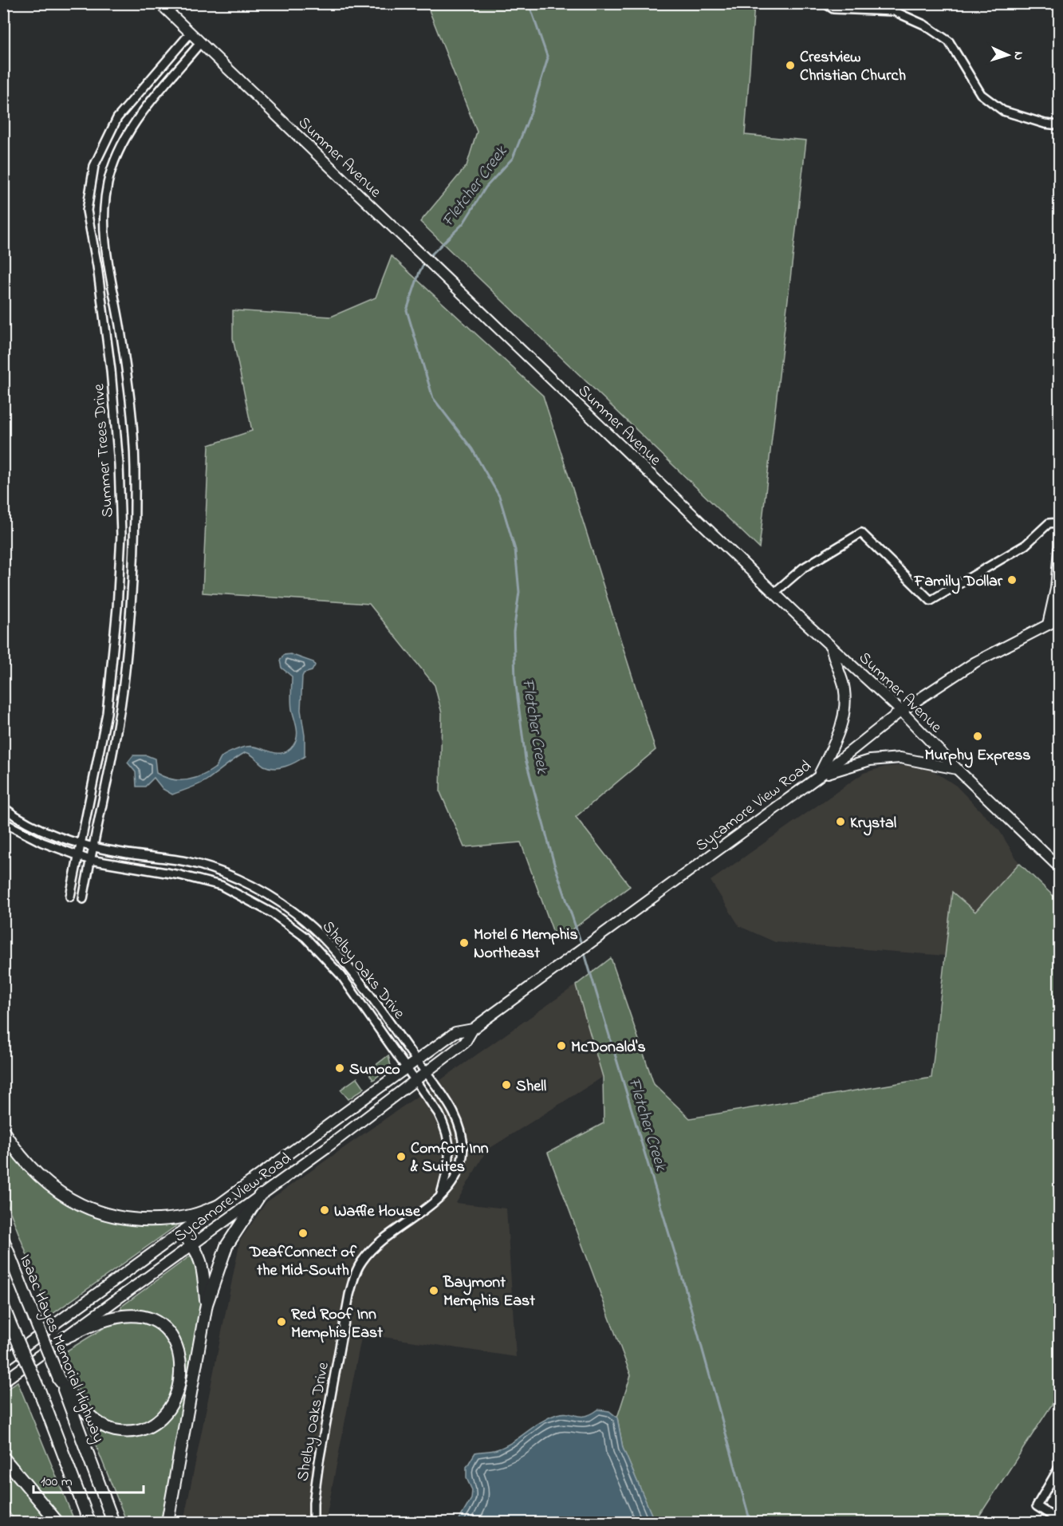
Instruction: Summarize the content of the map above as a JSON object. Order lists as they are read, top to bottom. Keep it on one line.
{"streets":{"highway":["Isaac Hayes Memorial Highway"],"main road":["Summer Avenue","Sycamore View Road"],"street":["Summer Trees Drive","Shelby Oaks Drive"]},"crossings":[["Summer Avenue","Summer Trees Drive"],["Summer Avenue","Sycamore View Road"],["Summer Trees Drive","Shelby Oaks Drive"],["Sycamore View Road","Shelby Oaks Drive"]],"water":["Fletcher Creek"],"places":["Crestview Christian Church","Family Dollar","Murphy Express","Krystal","Motel 6 Memphis Northeast","McDonald's","Sunoco","Shell","Comfort Inn & Suites","Waffle House","DeafConnect of the Mid-South","Baymont Memphis East","Red Roof Inn Memphis East"],"scale_bar":"100 m","north":"right"}
